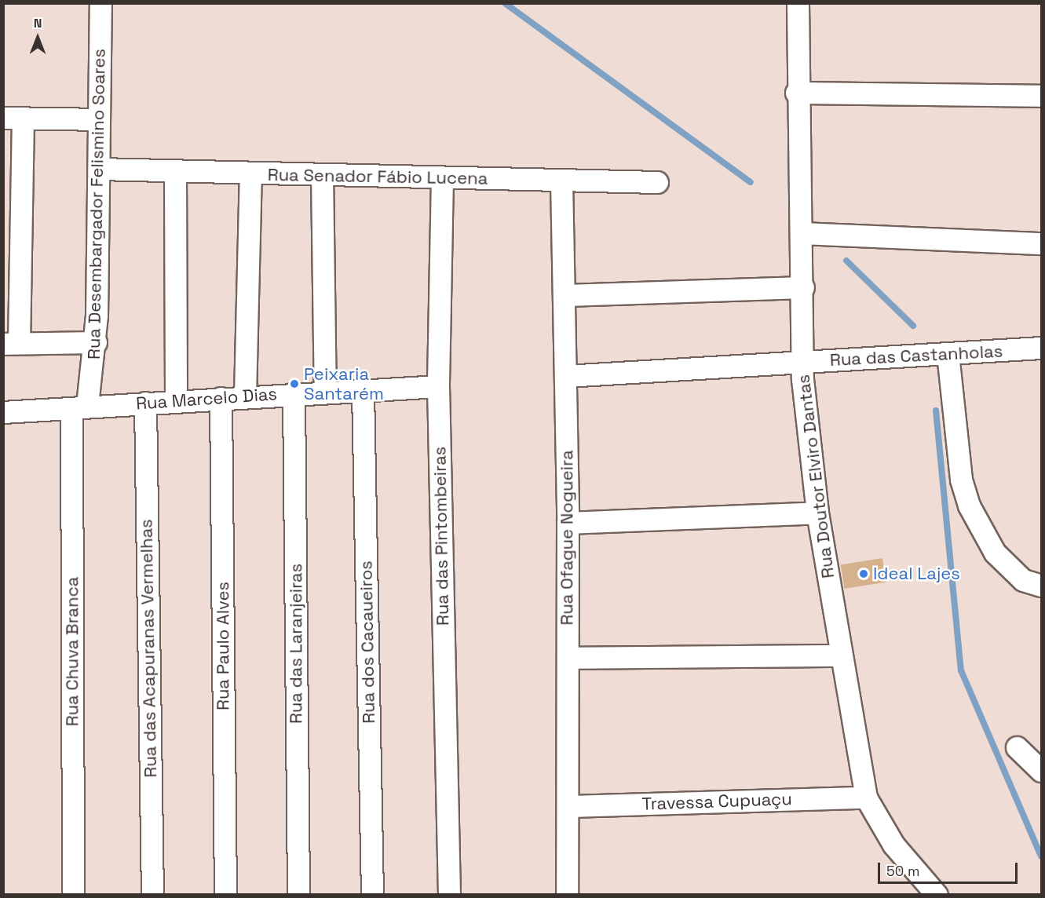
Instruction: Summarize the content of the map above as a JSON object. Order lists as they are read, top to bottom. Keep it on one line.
{"streets":{"street":["Rua Senador Fábio Lucena","Rua Desembargador Felismino Soares","Rua das Castanholas","Rua Marcelo Dias","Rua Doutor Elviro Dantas","Rua das Pintombeiras","Rua Ofague Nogueira","Rua dos Cacaueiros","Rua das Laranjeiras","Rua Paulo Alves","Rua das Acapuranas Vermelhas","Rua Chuva Branca","Travessa Cupuaçu"]},"crossings":[["Rua Senador Fábio Lucena","Rua Desembargador Felismino Soares"],["Rua Senador Fábio Lucena","Rua das Pintombeiras"],["Rua Senador Fábio Lucena","Rua Ofague Nogueira"],["Rua Desembargador Felismino Soares","Rua Marcelo Dias"],["Rua Desembargador Felismino Soares","Rua Chuva Branca"],["Rua das Castanholas","Rua Doutor Elviro Dantas"],["Rua das Castanholas","Rua Ofague Nogueira"],["Rua Marcelo Dias","Rua das Pintombeiras"],["Rua Marcelo Dias","Rua dos Cacaueiros"],["Rua Marcelo Dias","Rua das Laranjeiras"],["Rua Marcelo Dias","Rua Paulo Alves"],["Rua Marcelo Dias","Rua das Acapuranas Vermelhas"],["Rua Marcelo Dias","Rua Chuva Branca"],["Rua Doutor Elviro Dantas","Travessa Cupuaçu"],["Rua Ofague Nogueira","Travessa Cupuaçu"]],"places":["Peixaria Santarém","Ideal Lajes"],"scale_bar":"50 m","north":"top"}
